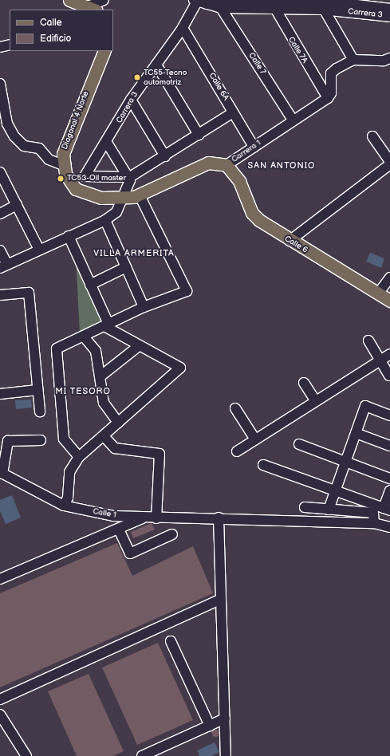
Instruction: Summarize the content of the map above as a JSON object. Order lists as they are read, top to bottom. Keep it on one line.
{"streets":{"main road":["Diagonal 4 Norte","Carrera 1","Calle 6"],"street":["Carrera 3","Calle 7A","Calle 7","Calle 6A","Calle 1"]},"crossings":[["Carrera 3","Calle 7A"],["Carrera 3","Calle 7"],["Carrera 3","Calle 6A"],["Calle 7A","Carrera 1"],["Calle 7","Carrera 1"],["Calle 6A","Carrera 1"],["Diagonal 4 Norte","Carrera 1"],["Carrera 1","Calle 6"]],"districts":["SAN ANTONIO","VILLA ARMERITA","MI TESORO"],"places":["TC55-Tecno automotriz","TC53-Oil master"],"legend":["Calle","Edificio"]}
